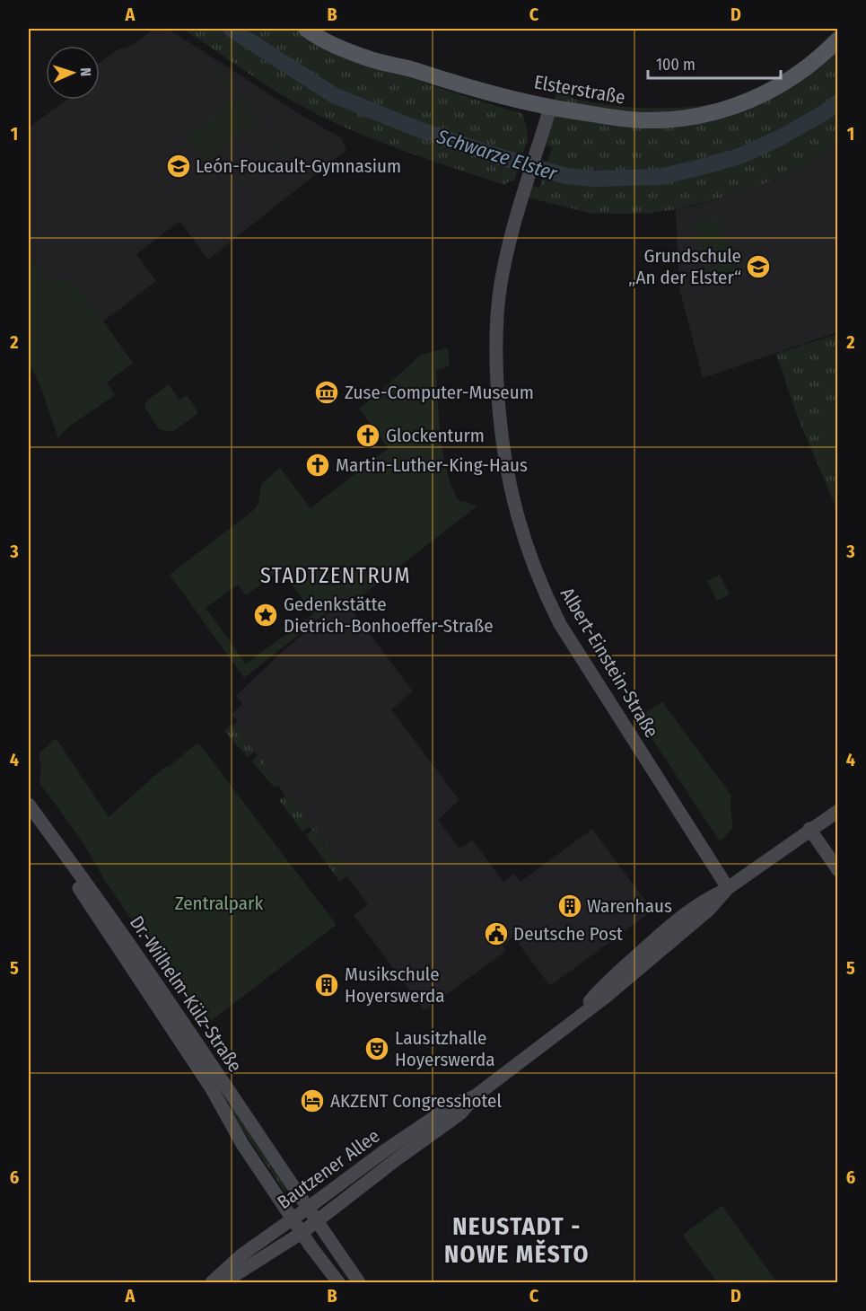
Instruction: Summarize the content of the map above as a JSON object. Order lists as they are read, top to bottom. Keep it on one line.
{"streets":{"main road":["Elsterstraße"],"street":["Albert-Einstein-Straße","Dr.-Wilhelm-Külz-Straße","Bautzener Allee"]},"crossings":[["Elsterstraße","Albert-Einstein-Straße"],["Albert-Einstein-Straße","Bautzener Allee"],["Dr.-Wilhelm-Külz-Straße","Bautzener Allee"]],"districts":["STADTZENTRUM","NEUSTADT - NOWE MĚSTO"],"water":["Schwarze Elster"],"parks":["Zentralpark"],"places":{"school or university":["León-Foucault-Gymnasium","Grundschule „An der Elster“"],"museum":["Zuse-Computer-Museum"],"church":["Glockenturm","Martin-Luther-King-Haus"],"place":["Gedenkstätte Dietrich-Bonhoeffer-Straße"],"building":["Warenhaus","Musikschule Hoyerswerda"],"public building":["Deutsche Post"],"theatre":["Lausitzhalle Hoyerswerda"],"hotel":["AKZENT Congresshotel"]},"scale_bar":"100 m","north":"right","grid":{"columns":["A","B","C","D"],"rows":["1","2","3","4","5","6"]}}
